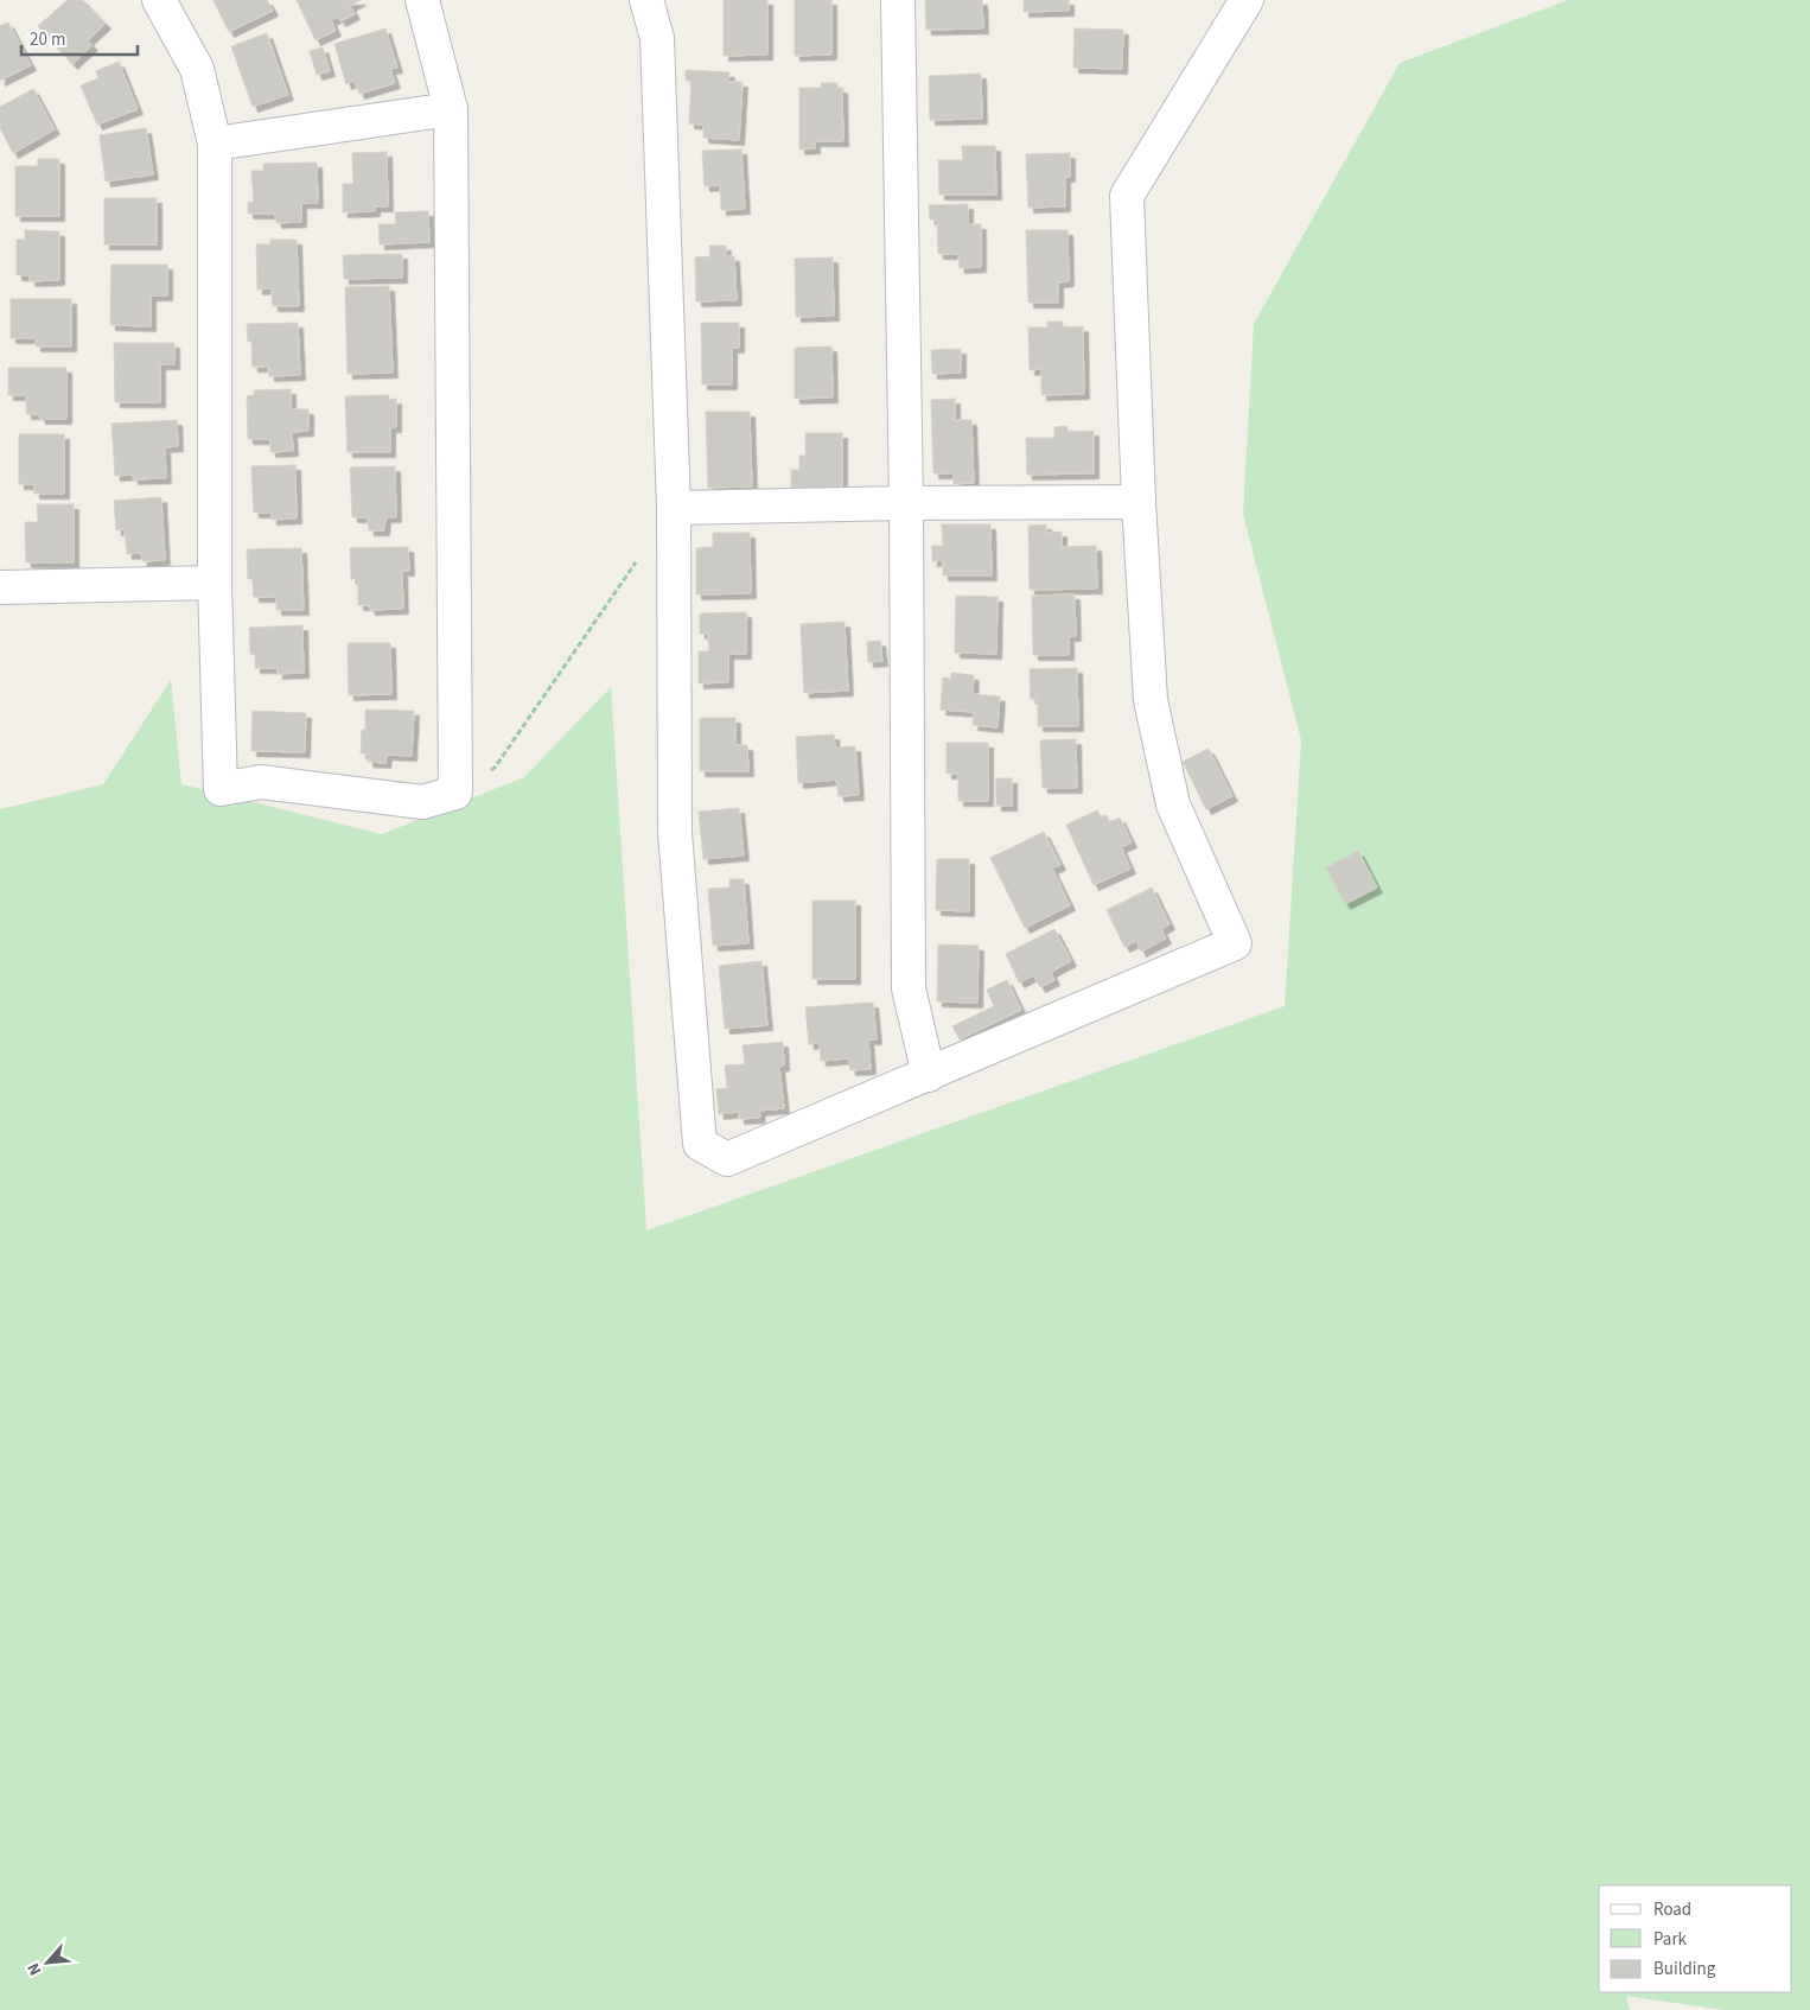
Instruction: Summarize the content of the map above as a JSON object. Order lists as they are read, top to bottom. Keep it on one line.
{"legend":["Road","Park","Building"],"scale_bar":"20 m","north":"bottom left"}
